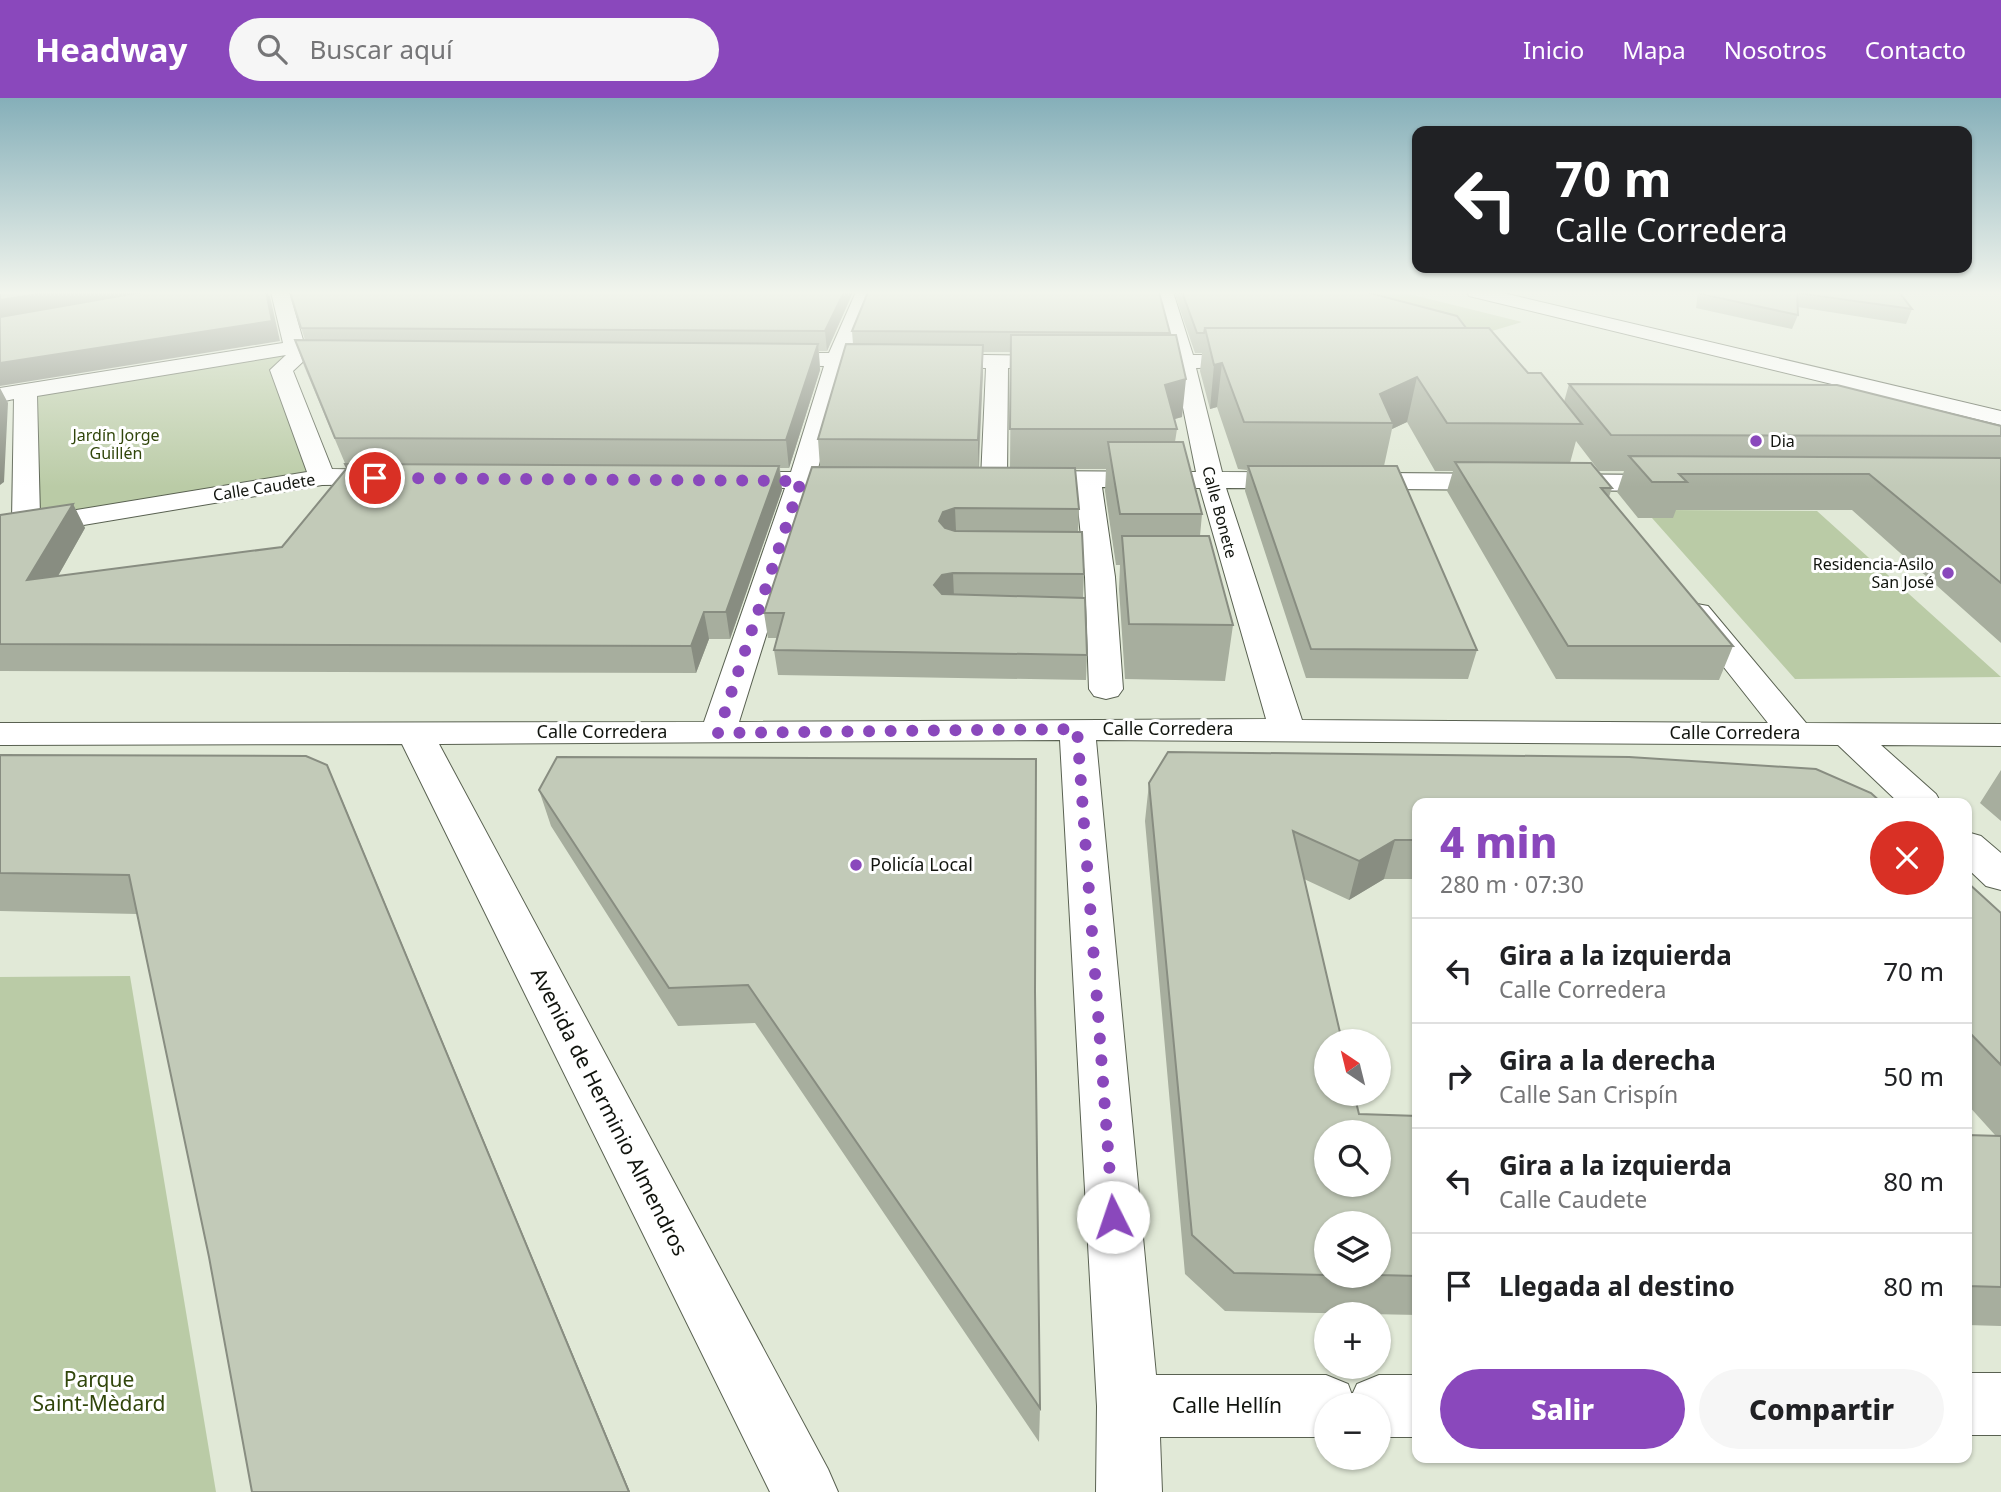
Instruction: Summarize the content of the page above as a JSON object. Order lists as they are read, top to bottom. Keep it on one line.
{"streets":{"street":["Calle Caudete","Calle Bonete","Calle Corredera","Avenida de Herminio Almendros","Calle Hellín"]},"crossings":[["Calle Bonete","Calle Corredera"],["Calle Corredera","Avenida de Herminio Almendros"]],"parks":["Jardín Jorge Guillén","Parque Saint-Mèdard"],"places":["Dia","Residencia-Asilo San José","Policía Local"],"north":"top left","page":{"header":"Headway","search":"Buscar aquí","nav":["Inicio","Mapa","Nosotros","Contacto"],"turn":["70 m","Calle Corredera"],"heading":["4 min","280 m · 07:30"],"list":[{"name":"Gira a la izquierda","note":"Calle Corredera","value":"70 m"},{"name":"Gira a la derecha","note":"Calle San Crispín","value":"50 m"},{"name":"Gira a la izquierda","note":"Calle Caudete","value":"80 m"},{"name":"Llegada al destino","value":"80 m"}],"map_buttons":["+","−"],"buttons":["Salir","Compartir"]}}
